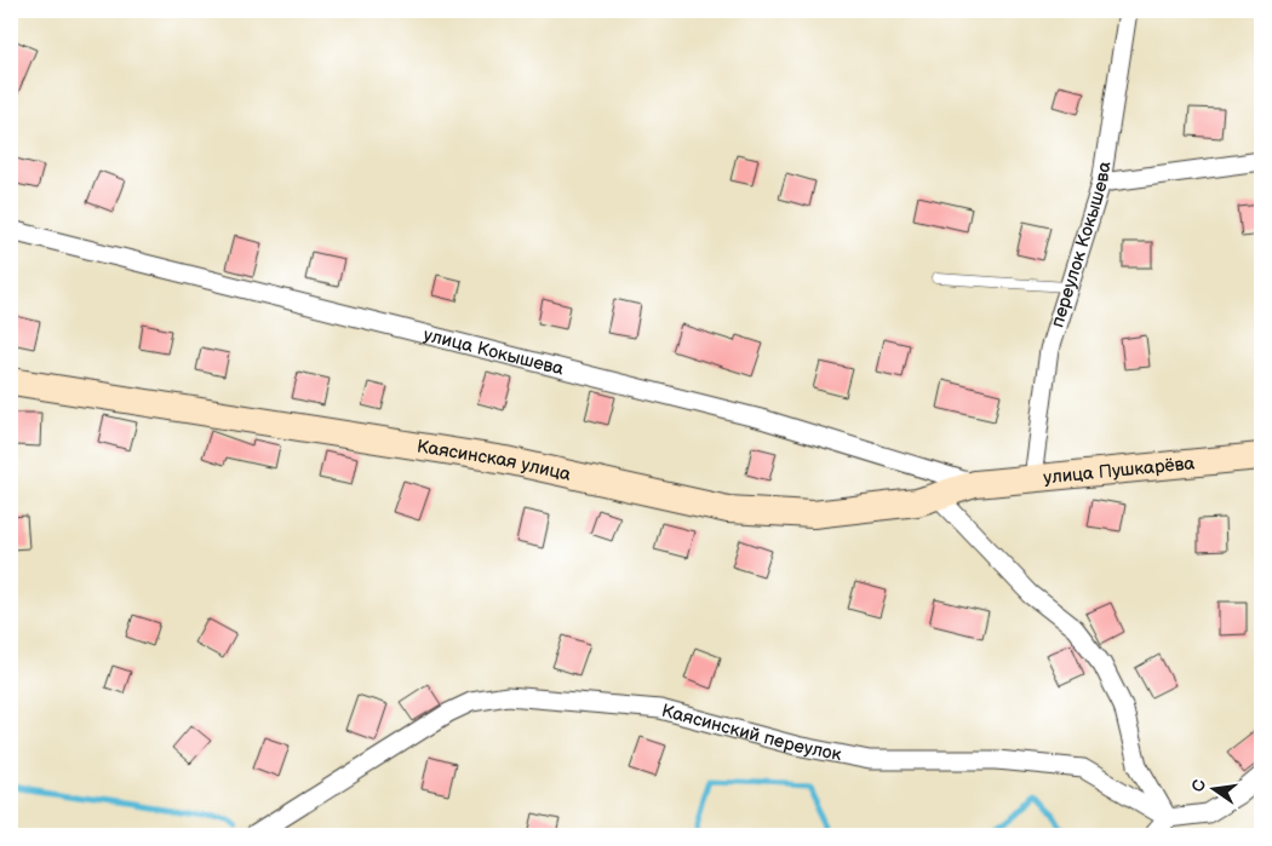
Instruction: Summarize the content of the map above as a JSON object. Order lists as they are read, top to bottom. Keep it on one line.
{"streets":{"street":["переулок Кокышева","улица Кокышева","Каясинская улица","улица Пушкарёва","Каясинский переулок"]},"crossings":[["переулок Кокышева","улица Пушкарёва"],["улица Кокышева","Каясинская улица"],["улица Кокышева","улица Пушкарёва"],["Каясинская улица","улица Пушкарёва"]],"north":"left"}
